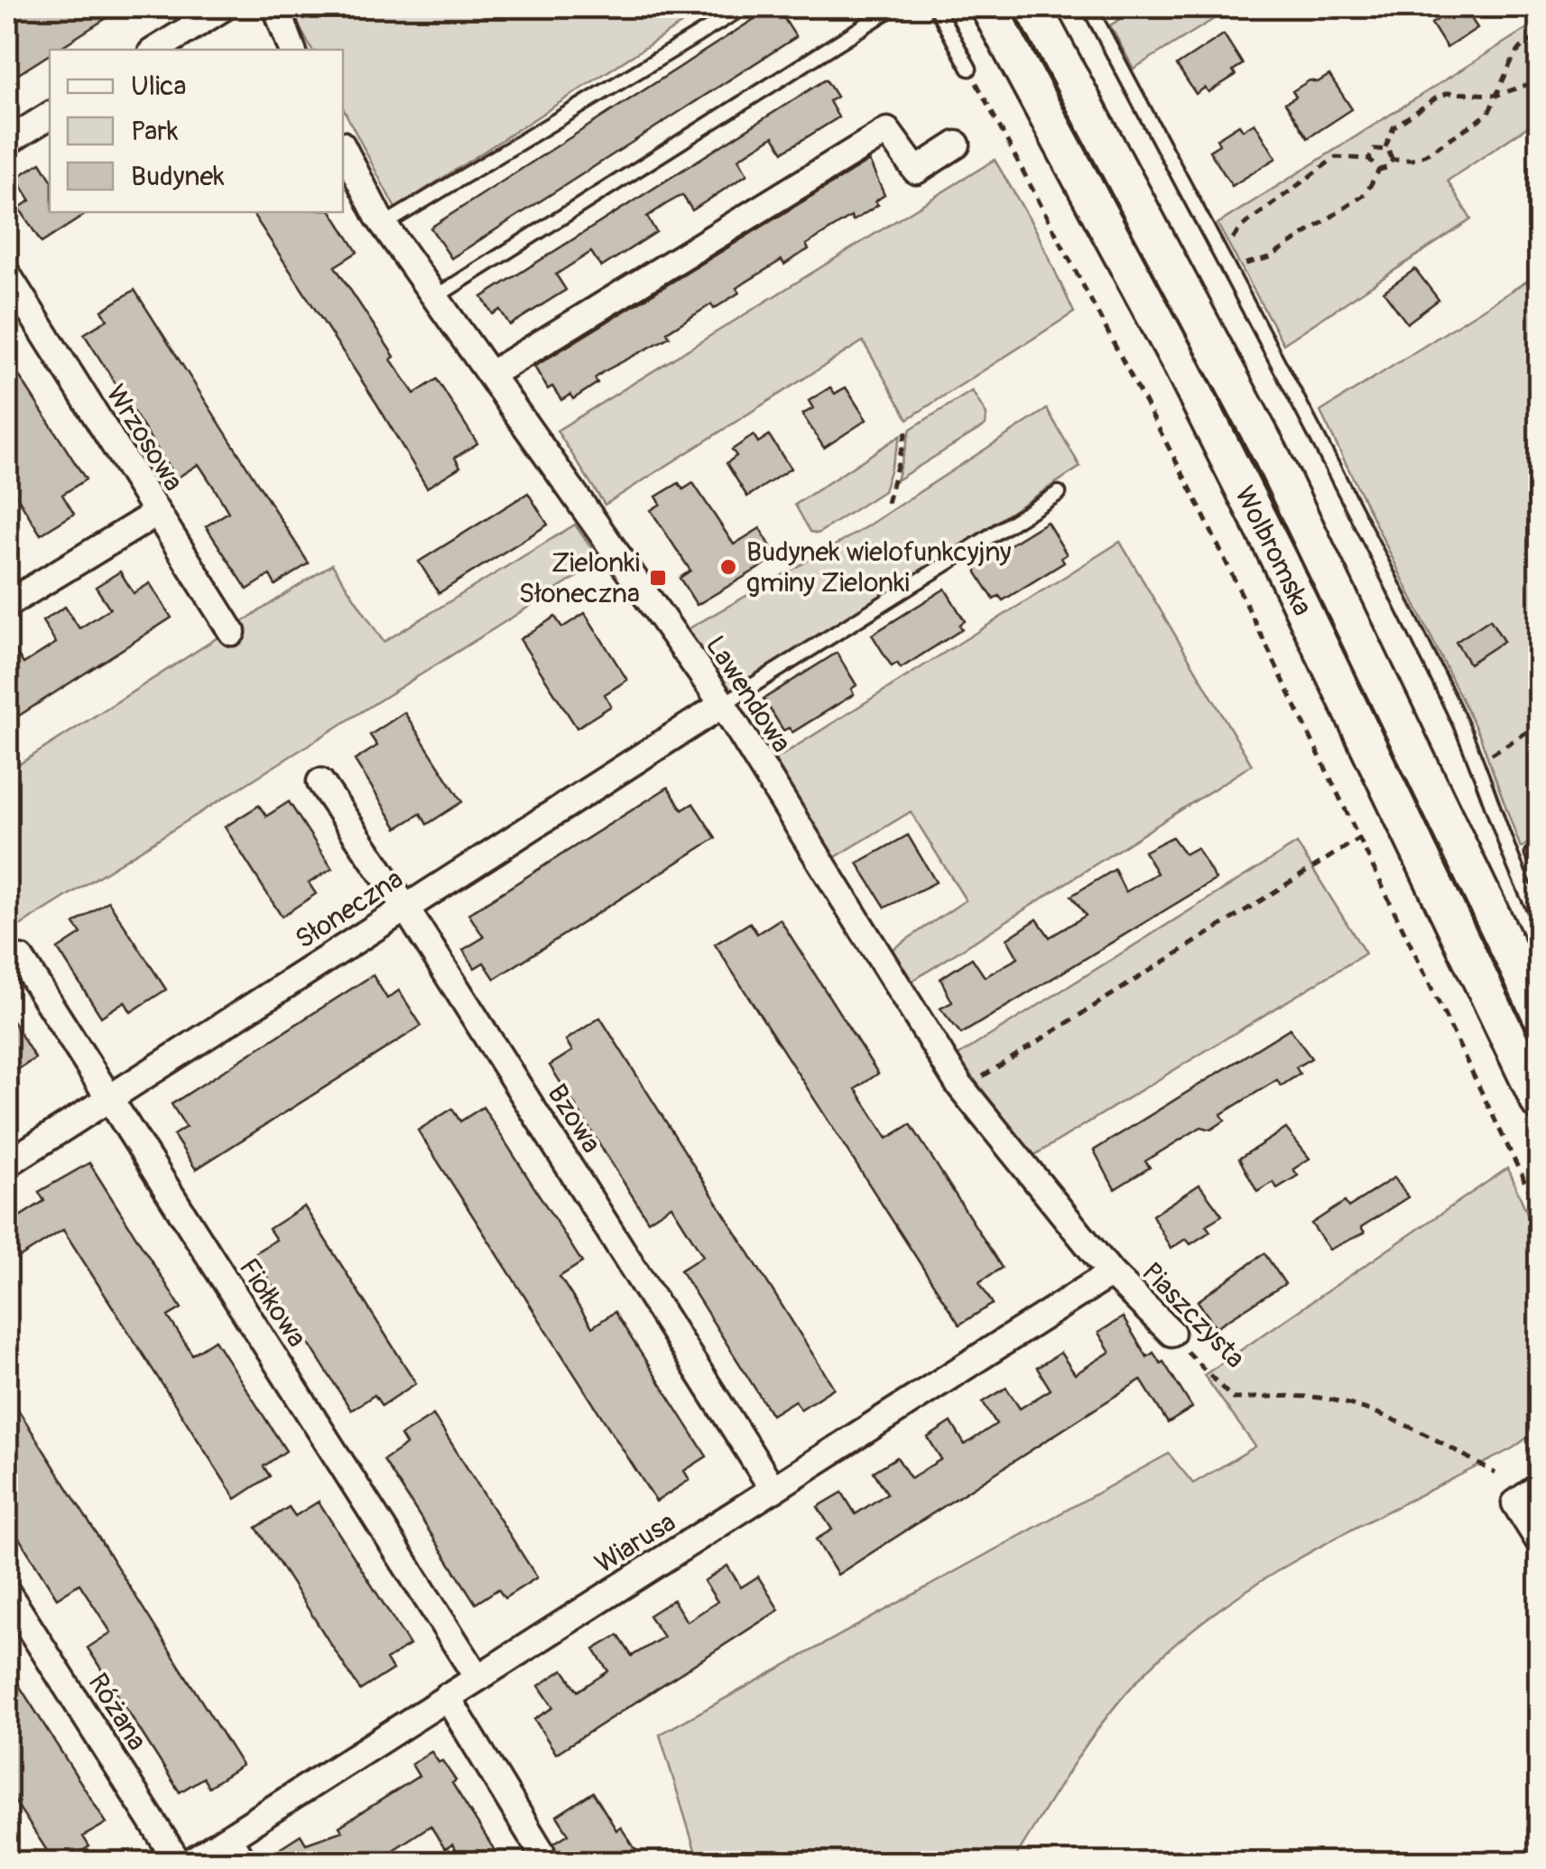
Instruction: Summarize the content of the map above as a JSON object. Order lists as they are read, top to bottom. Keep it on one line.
{"streets":{"main road":["Wolbromska"],"street":["Wrzosowa","Lawendowa","Słoneczna","Bzowa","Fiołkowa","Piaszczysta","Wiarusa","Różana"]},"crossings":[["Lawendowa","Słoneczna"],["Lawendowa","Piaszczysta"],["Lawendowa","Wiarusa"],["Słoneczna","Bzowa"],["Słoneczna","Fiołkowa"],["Bzowa","Wiarusa"],["Fiołkowa","Wiarusa"],["Piaszczysta","Wiarusa"]],"places":{"other":["Budynek wielofunkcyjny gminy Zielonki"],"transit":["Zielonki Słoneczna"]},"legend":["Ulica","Park","Budynek"]}
